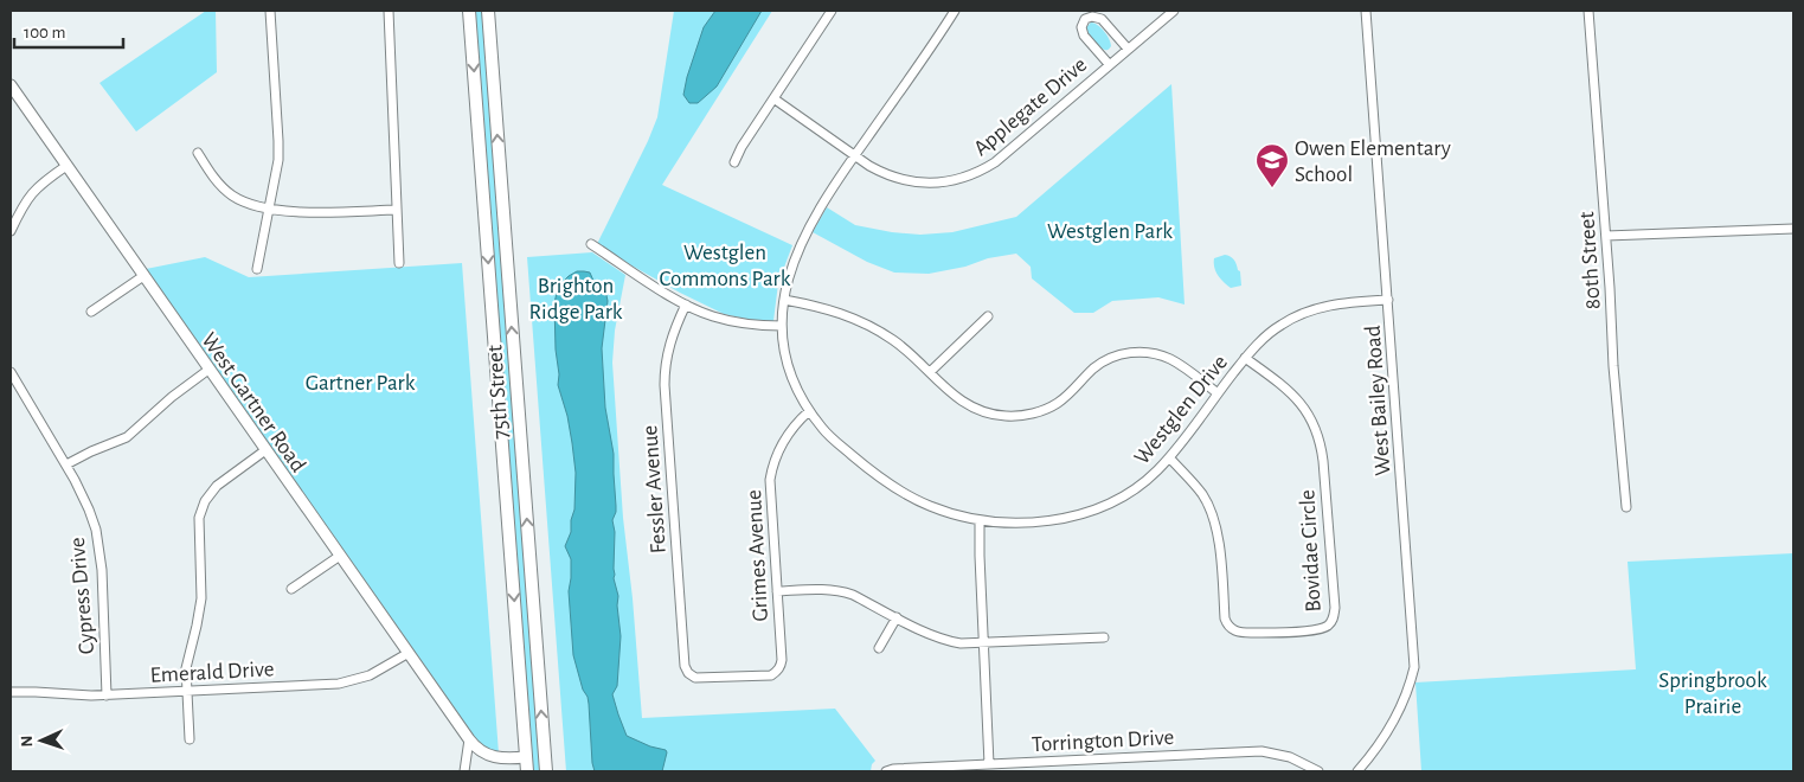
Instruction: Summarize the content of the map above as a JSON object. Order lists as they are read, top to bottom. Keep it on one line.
{"streets":{"main road":["75th Street"],"street":["Applegate Drive","80th Street","West Bailey Road","West Gartner Road","Westglen Drive","Fessler Avenue","Bovidae Circle","Grimes Avenue","Cypress Drive","Emerald Drive","Torrington Drive"]},"crossings":[["Applegate Drive","Westglen Drive"],["75th Street","West Gartner Road"],["West Bailey Road","Westglen Drive"],["West Gartner Road","Emerald Drive"],["Westglen Drive","Bovidae Circle"],["Westglen Drive","Grimes Avenue"],["Fessler Avenue","Grimes Avenue"],["Cypress Drive","Emerald Drive"]],"parks":["Westglen Park","Westglen Commons Park","Brighton Ridge Park","Gartner Park","Springbrook Prairie"],"places":{"school or university":["Owen Elementary School"]},"scale_bar":"100 m","north":"left"}
